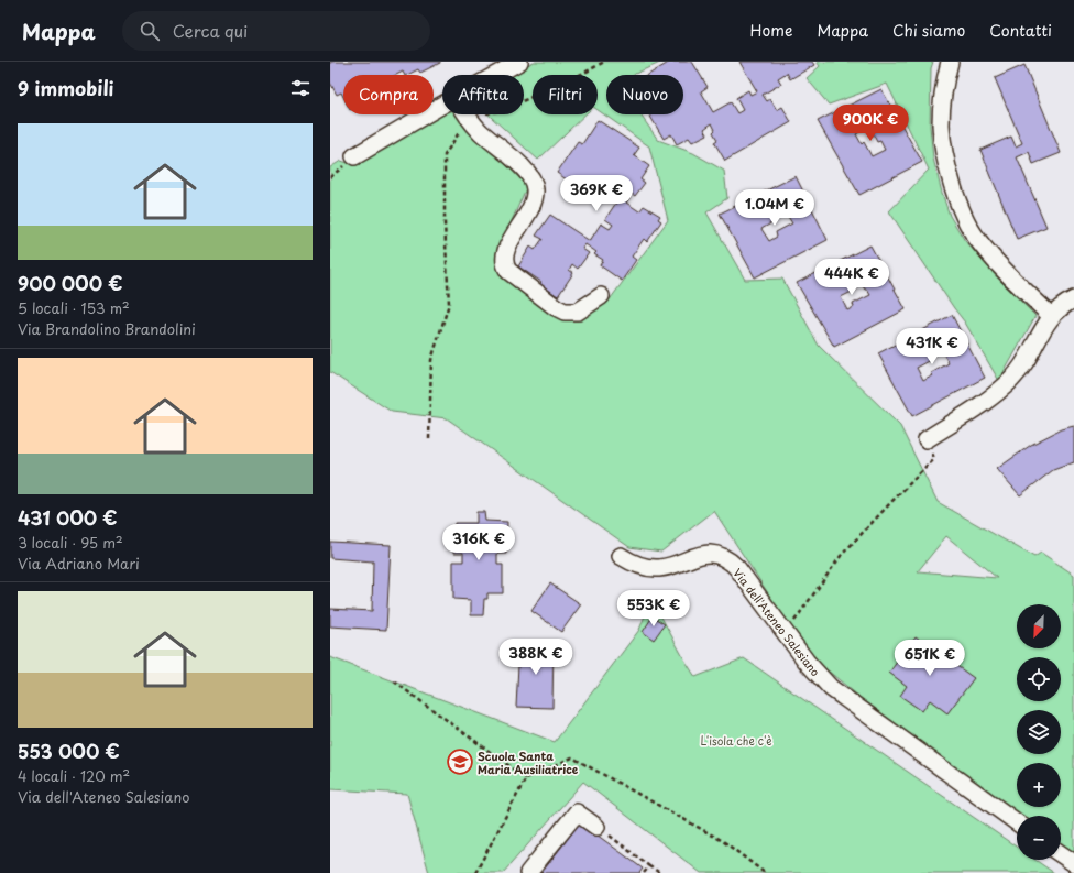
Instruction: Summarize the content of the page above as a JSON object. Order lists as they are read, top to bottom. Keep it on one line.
{"streets":{"street":["Via dell'Ateneo Salesiano"]},"parks":["L'isola che c'è"],"places":{"school or university":["Scuola Santa Maria Ausiliatrice"]},"north":"bottom left","page":{"header":"Mappa","search":"Cerca qui","nav":["Home","Mappa","Chi siamo","Contatti"],"heading":"9 immobili","chip":["Compra","Affitta","Filtri","Nuovo"],"price":["900K €","369K €","1.04M €","444K €","431K €","316K €","553K €","388K €","651K €"],"list":[{"name":"900 000 €","note":"5 locali · 153 m² · Via Brandolino Brandolini"},{"name":"431 000 €","note":"3 locali · 95 m² · Via Adriano Mari"},{"name":"553 000 €","note":"4 locali · 120 m² · Via dell'Ateneo Salesiano"}],"map_buttons":["+","−"]}}
